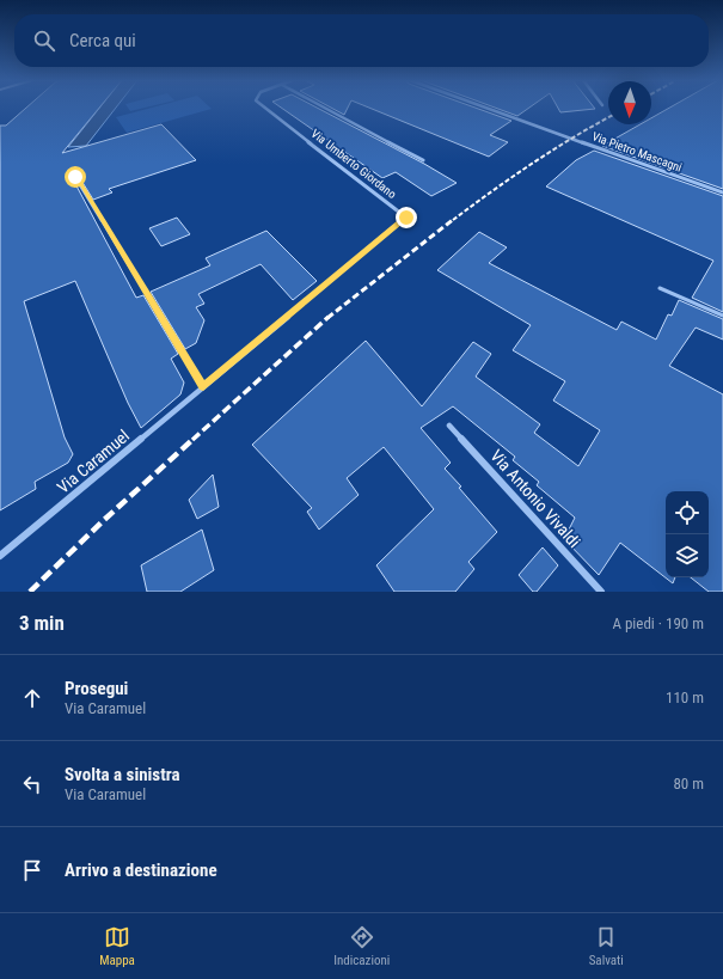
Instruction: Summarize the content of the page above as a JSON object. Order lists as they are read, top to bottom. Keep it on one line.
{"streets":{"street":["Via Pietro Mascagni","Via Umberto Giordano","Via Caramuel","Via Antonio Vivaldi"]},"crossings":[["Via Umberto Giordano","Via Caramuel"]],"north":"bottom","page":{"search":"Cerca qui","heading":["3 min","A piedi · 190 m"],"list":[["Prosegui","Via Caramuel","110 m"],["Svolta a sinistra","Via Caramuel","80 m"],"Arrivo a destinazione"],"nav":["Mappa","Indicazioni","Salvati"]}}
